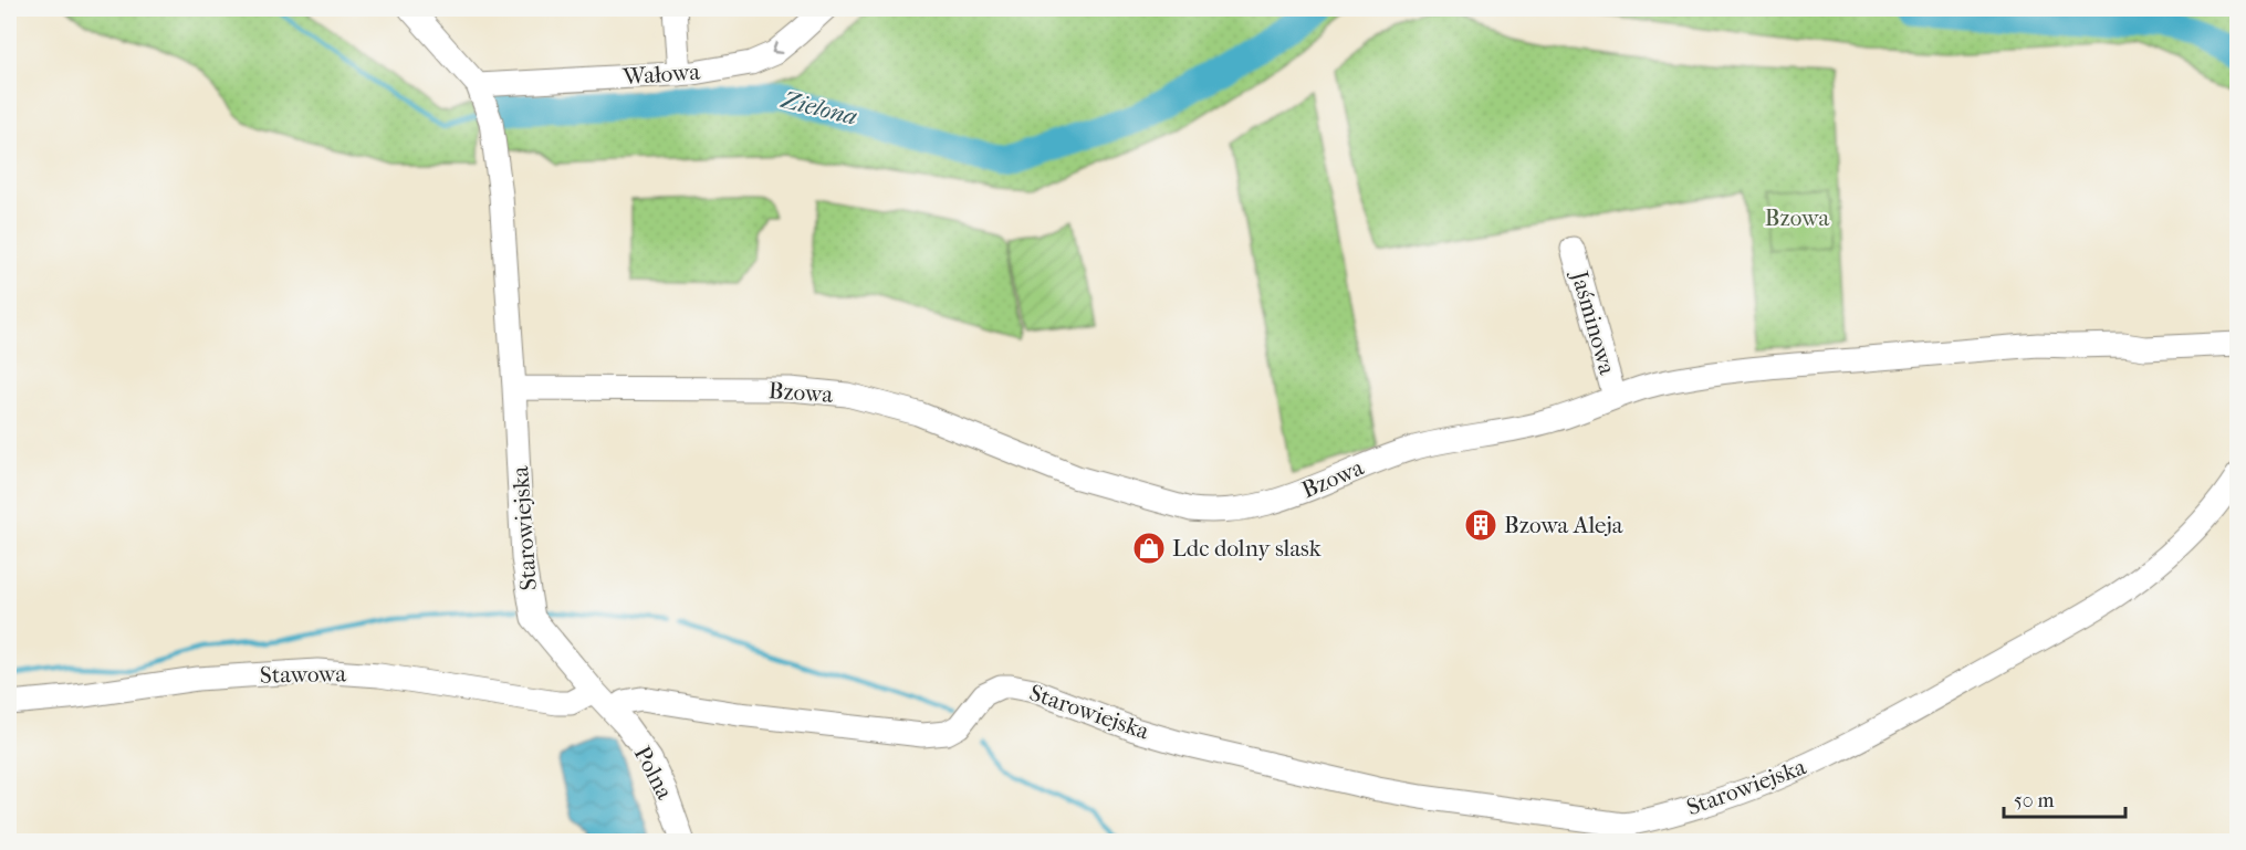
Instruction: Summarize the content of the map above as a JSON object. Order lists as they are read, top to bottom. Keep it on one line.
{"streets":{"street":["Wałowa","Jaśminowa","Bzowa","Starowiejska","Stawowa","Polna"]},"crossings":[["Wałowa","Starowiejska"],["Jaśminowa","Bzowa"],["Bzowa","Starowiejska"],["Starowiejska","Stawowa"],["Starowiejska","Polna"]],"one_way":["Wałowa"],"water":["Zielona"],"parks":["Bzowa"],"places":{"building":["Bzowa Aleja"],"shop":["Ldc dolny slask"]},"scale_bar":"50 m"}
